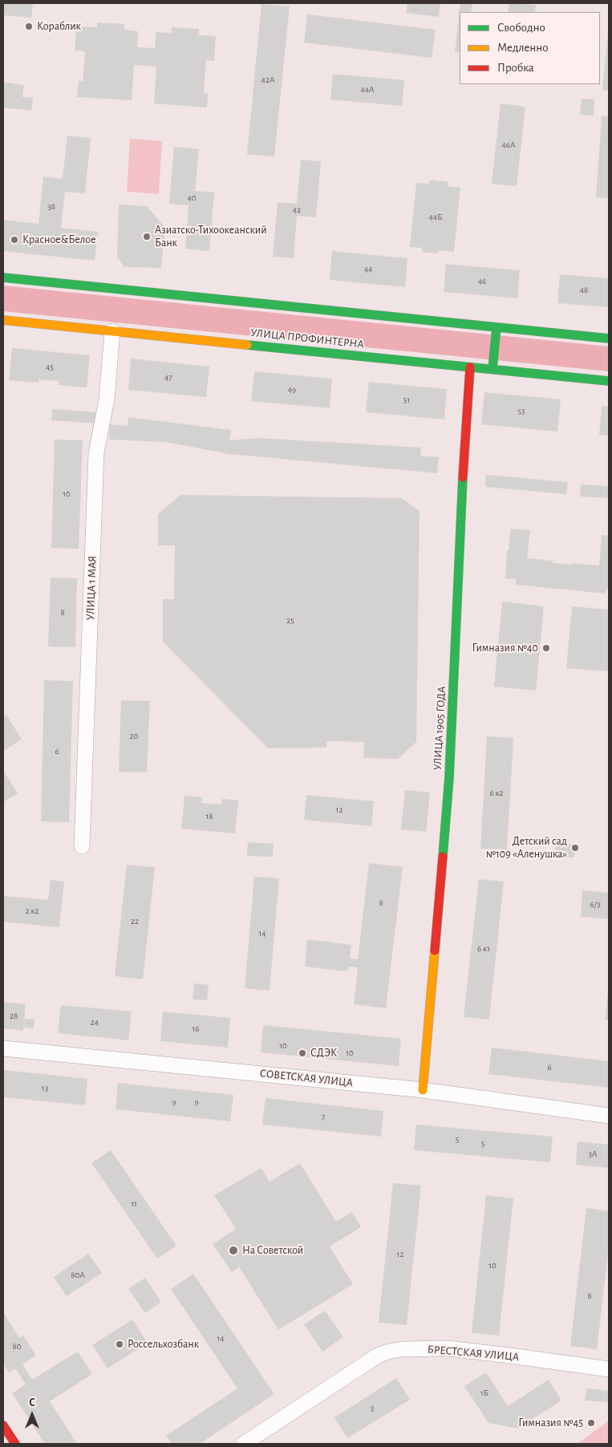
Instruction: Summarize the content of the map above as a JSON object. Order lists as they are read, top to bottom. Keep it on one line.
{"streets":{"street":["УЛИЦА ПРОФИНТЕРНА","УЛИЦА 1 МАЯ","УЛИЦА 1905 ГОДА","СОВЕТСКАЯ УЛИЦА","БРЕСТСКАЯ УЛИЦА"]},"crossings":[["УЛИЦА ПРОФИНТЕРНА","УЛИЦА 1 МАЯ"],["УЛИЦА ПРОФИНТЕРНА","УЛИЦА 1905 ГОДА"],["УЛИЦА 1905 ГОДА","СОВЕТСКАЯ УЛИЦА"]],"places":["Кораблик","Азиатско-Тихоокеанский Банк","Красное&Белое","Гимназия №40","Детский сад №109 «Аленушка»","СДЭК","На Советской","Россельхозбанк","Гимназия №45"],"house_numbers":["42А","44А","46А","40","38","42","44Б","44","46","48","45","47","49","51","53","10","8","25","20","6","6 к2","12","18","8","6/3","2 к2","22","14","6 к1","28","24","16","10","10","6","13","9","9","7","5","5","3А","11","12","10","80А","8","14","80","1Б","3"],"legend":["Свободно","Медленно","Пробка"],"north":"top"}
